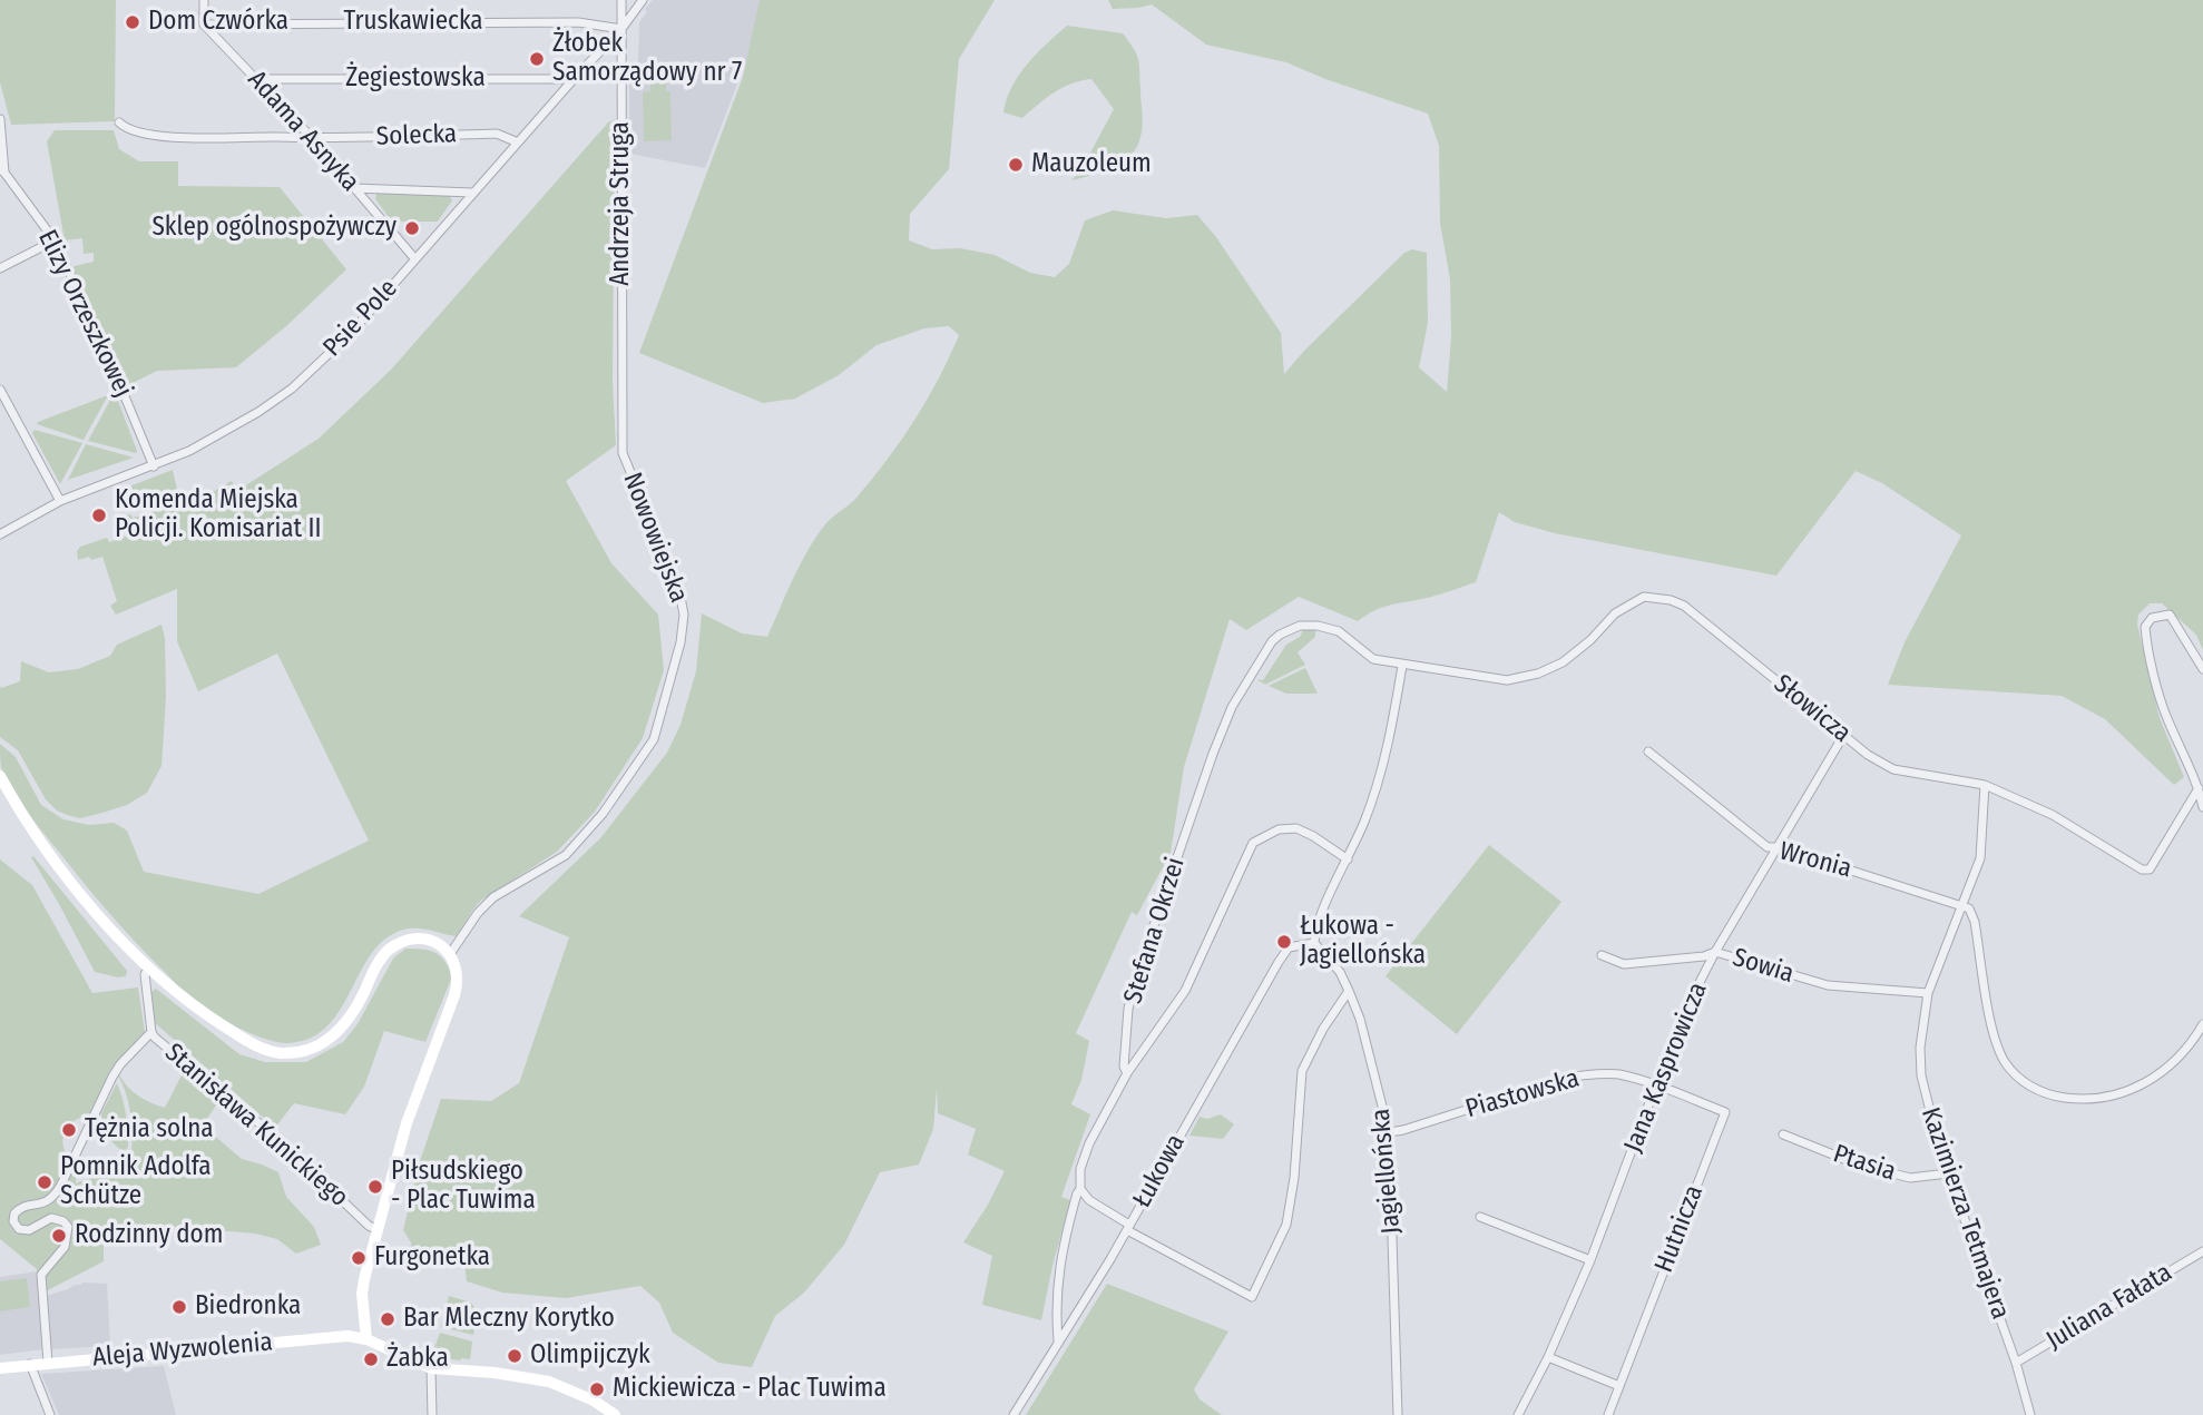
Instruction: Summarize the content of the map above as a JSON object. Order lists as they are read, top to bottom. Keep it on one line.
{"streets":{"street":["Truskawiecka","Żegiestowska","Adama Asnyka","Solecka","Andrzeja Struga","Elizy Orzeszkowej","Psie Pole","Nowowiejska","Słowicza","Wronia","Stefana Okrzei","Sowia","Jana Kasprowicza","Piastowska","Stanisława Kunickiego","Ptasia","Łukowa","Jagiellońska","Kazimierza Tetmajera","Hutnicza","Juliana Fałata","Aleja Wyzwolenia"]},"crossings":[["Truskawiecka","Adama Asnyka"],["Truskawiecka","Andrzeja Struga"],["Truskawiecka","Psie Pole"],["Żegiestowska","Adama Asnyka"],["Żegiestowska","Psie Pole"],["Adama Asnyka","Solecka"],["Adama Asnyka","Psie Pole"],["Solecka","Psie Pole"],["Andrzeja Struga","Psie Pole"],["Andrzeja Struga","Nowowiejska"],["Elizy Orzeszkowej","Psie Pole"],["Słowicza","Stefana Okrzei"],["Słowicza","Jana Kasprowicza"],["Słowicza","Kazimierza Tetmajera"],["Wronia","Jana Kasprowicza"],["Wronia","Kazimierza Tetmajera"],["Sowia","Jana Kasprowicza"],["Sowia","Kazimierza Tetmajera"],["Jana Kasprowicza","Piastowska"],["Jana Kasprowicza","Hutnicza"],["Piastowska","Jagiellońska"],["Piastowska","Hutnicza"],["Ptasia","Kazimierza Tetmajera"],["Łukowa","Jagiellońska"],["Kazimierza Tetmajera","Juliana Fałata"]],"places":["Dom Czwórka","Żłobek Samorządowy nr 7","Mauzoleum","Sklep ogólnospożywczy","Komenda Miejska Policji. Komisariat II","Łukowa - Jagiellońska","Tężnia solna","Pomnik Adolfa Schütze","Piłsudskiego - Plac Tuwima","Rodzinny dom","Furgonetka","Biedronka","Bar Mleczny Korytko","Olimpijczyk","Żabka","Mickiewicza - Plac Tuwima"]}
